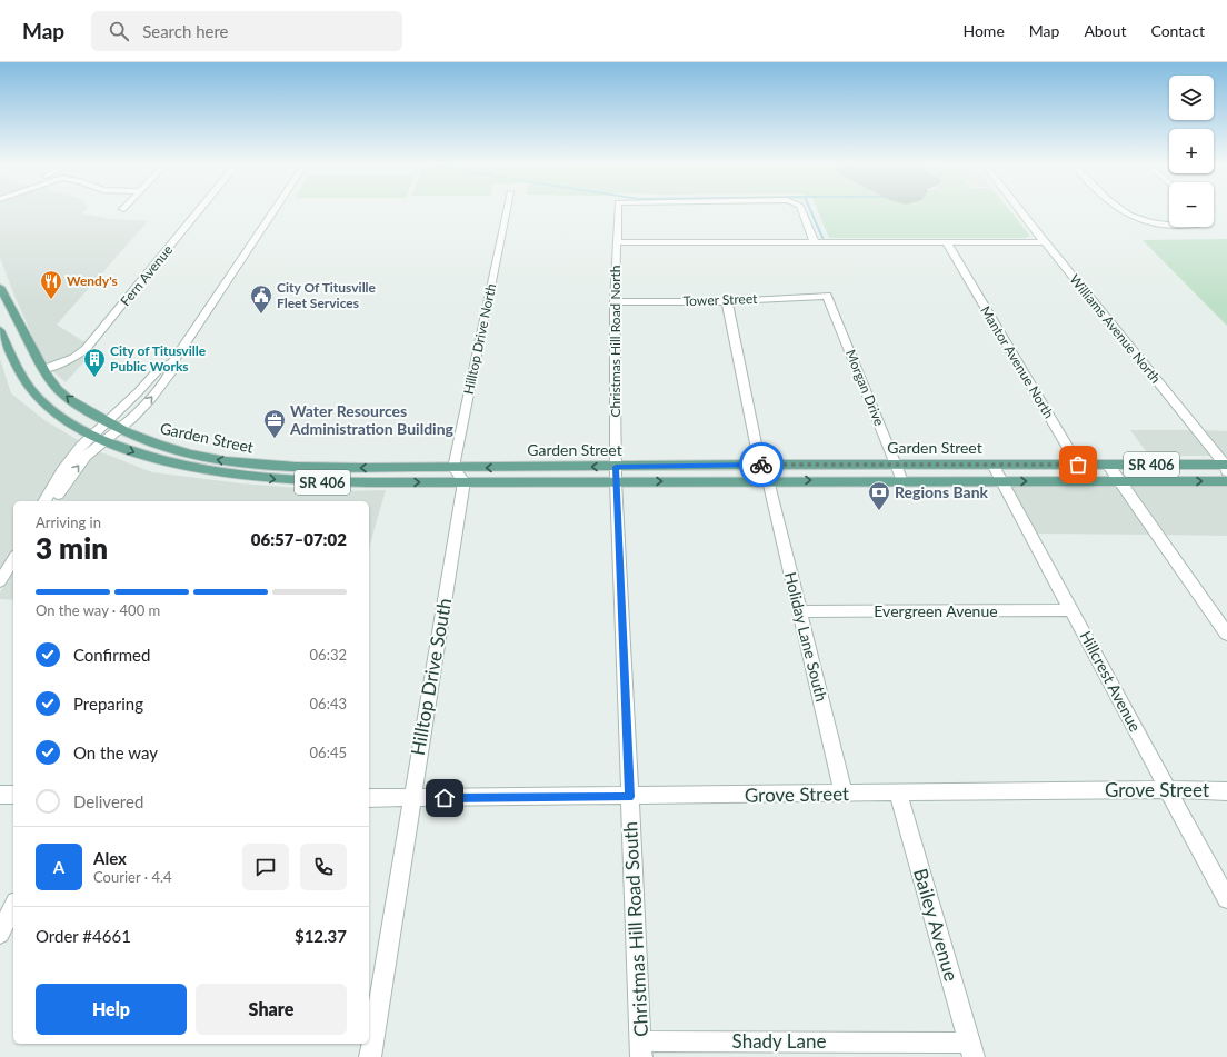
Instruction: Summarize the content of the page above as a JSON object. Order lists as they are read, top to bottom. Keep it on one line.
{"streets":{"main road":["Garden Street","SR 406"],"street":["Fern Avenue","Tower Street","Williams Avenue North","Hilltop Drive North","Christmas Hill Road North","Mantor Avenue North","Morgan Drive","Evergreen Avenue","Holiday Lane South","Hilltop Drive South","Hillcrest Avenue","Grove Street","Bailey Avenue","Christmas Hill Road South","Shady Lane"]},"crossings":[["Fern Avenue","Garden Street"],["Tower Street","Christmas Hill Road North"],["Tower Street","Morgan Drive"],["Tower Street","Holiday Lane South"],["Williams Avenue North","Garden Street"],["Hilltop Drive North","Garden Street"],["Christmas Hill Road North","Garden Street"],["Christmas Hill Road North","Christmas Hill Road South"],["Mantor Avenue North","Garden Street"],["Morgan Drive","Garden Street"],["Garden Street","Holiday Lane South"],["Garden Street","Hilltop Drive South"],["Garden Street","Hillcrest Avenue"],["Garden Street","Christmas Hill Road South"],["Evergreen Avenue","Holiday Lane South"],["Evergreen Avenue","Hillcrest Avenue"],["Holiday Lane South","Grove Street"],["Hilltop Drive South","Grove Street"],["Hillcrest Avenue","Grove Street"],["Grove Street","Bailey Avenue"],["Grove Street","Christmas Hill Road South"],["Bailey Avenue","Shady Lane"],["Christmas Hill Road South","Shady Lane"]],"places":{"restaurant":["Wendy's"],"public building":["City Of Titusville Fleet Services"],"building":["City of Titusville Public Works"],"office":["Water Resources Administration Building"],"bank":["Regions Bank"]},"page":{"header":"Map","search":"Search here","nav":["Home","Map","About","Contact"],"map_buttons":["+","−"],"heading":["3 min","Arriving in","06:57–07:02"],"panel":["Alex","Courier · 4.4","Order #4661","$12.37"],"bar":"On the way · 400 m","list":[["Confirmed","06:32"],["Preparing","06:43"],["On the way","06:45"],"Delivered"],"round":"A","buttons":["Help","Share"]}}
